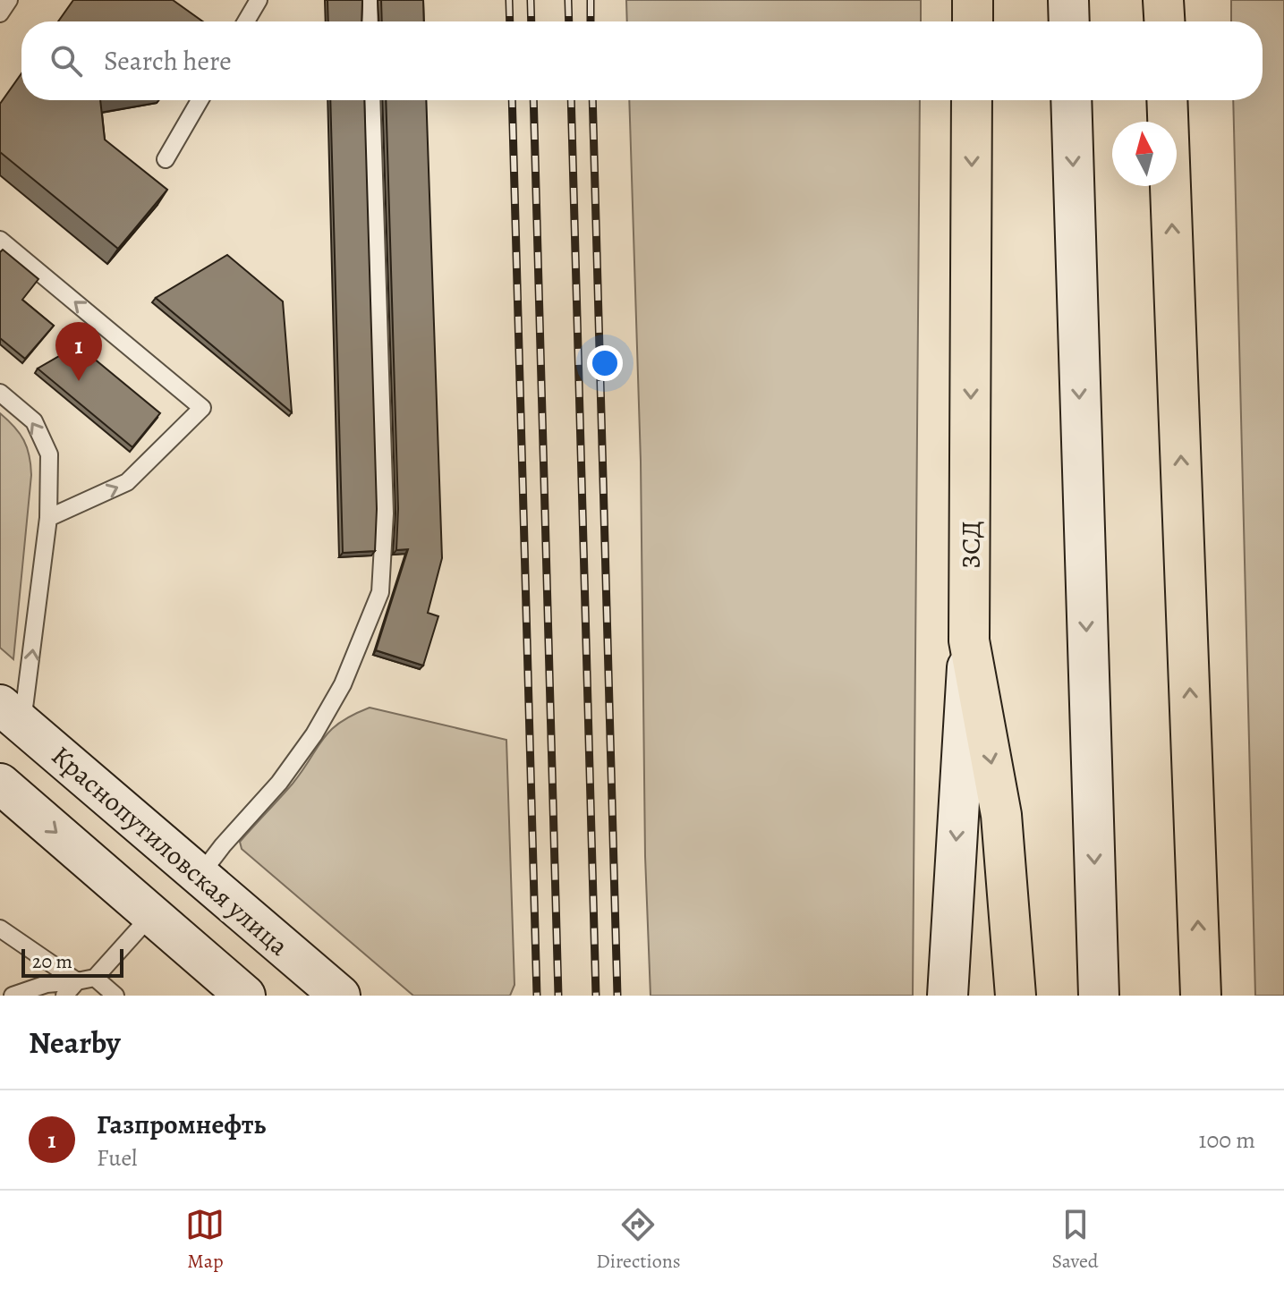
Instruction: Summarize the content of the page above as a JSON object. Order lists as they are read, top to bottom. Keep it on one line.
{"streets":{"highway":["ЗСД"],"main road":["Краснопутиловская улица"]},"scale_bar":"20 m","north":"top","page":{"search":"Search here","pins":"1","scale":"20 m","heading":"Nearby","list":[{"mark":"1","name":"Газпромнефть","note":"Fuel","value":"100 m"}],"nav":["Map","Directions","Saved"]}}
